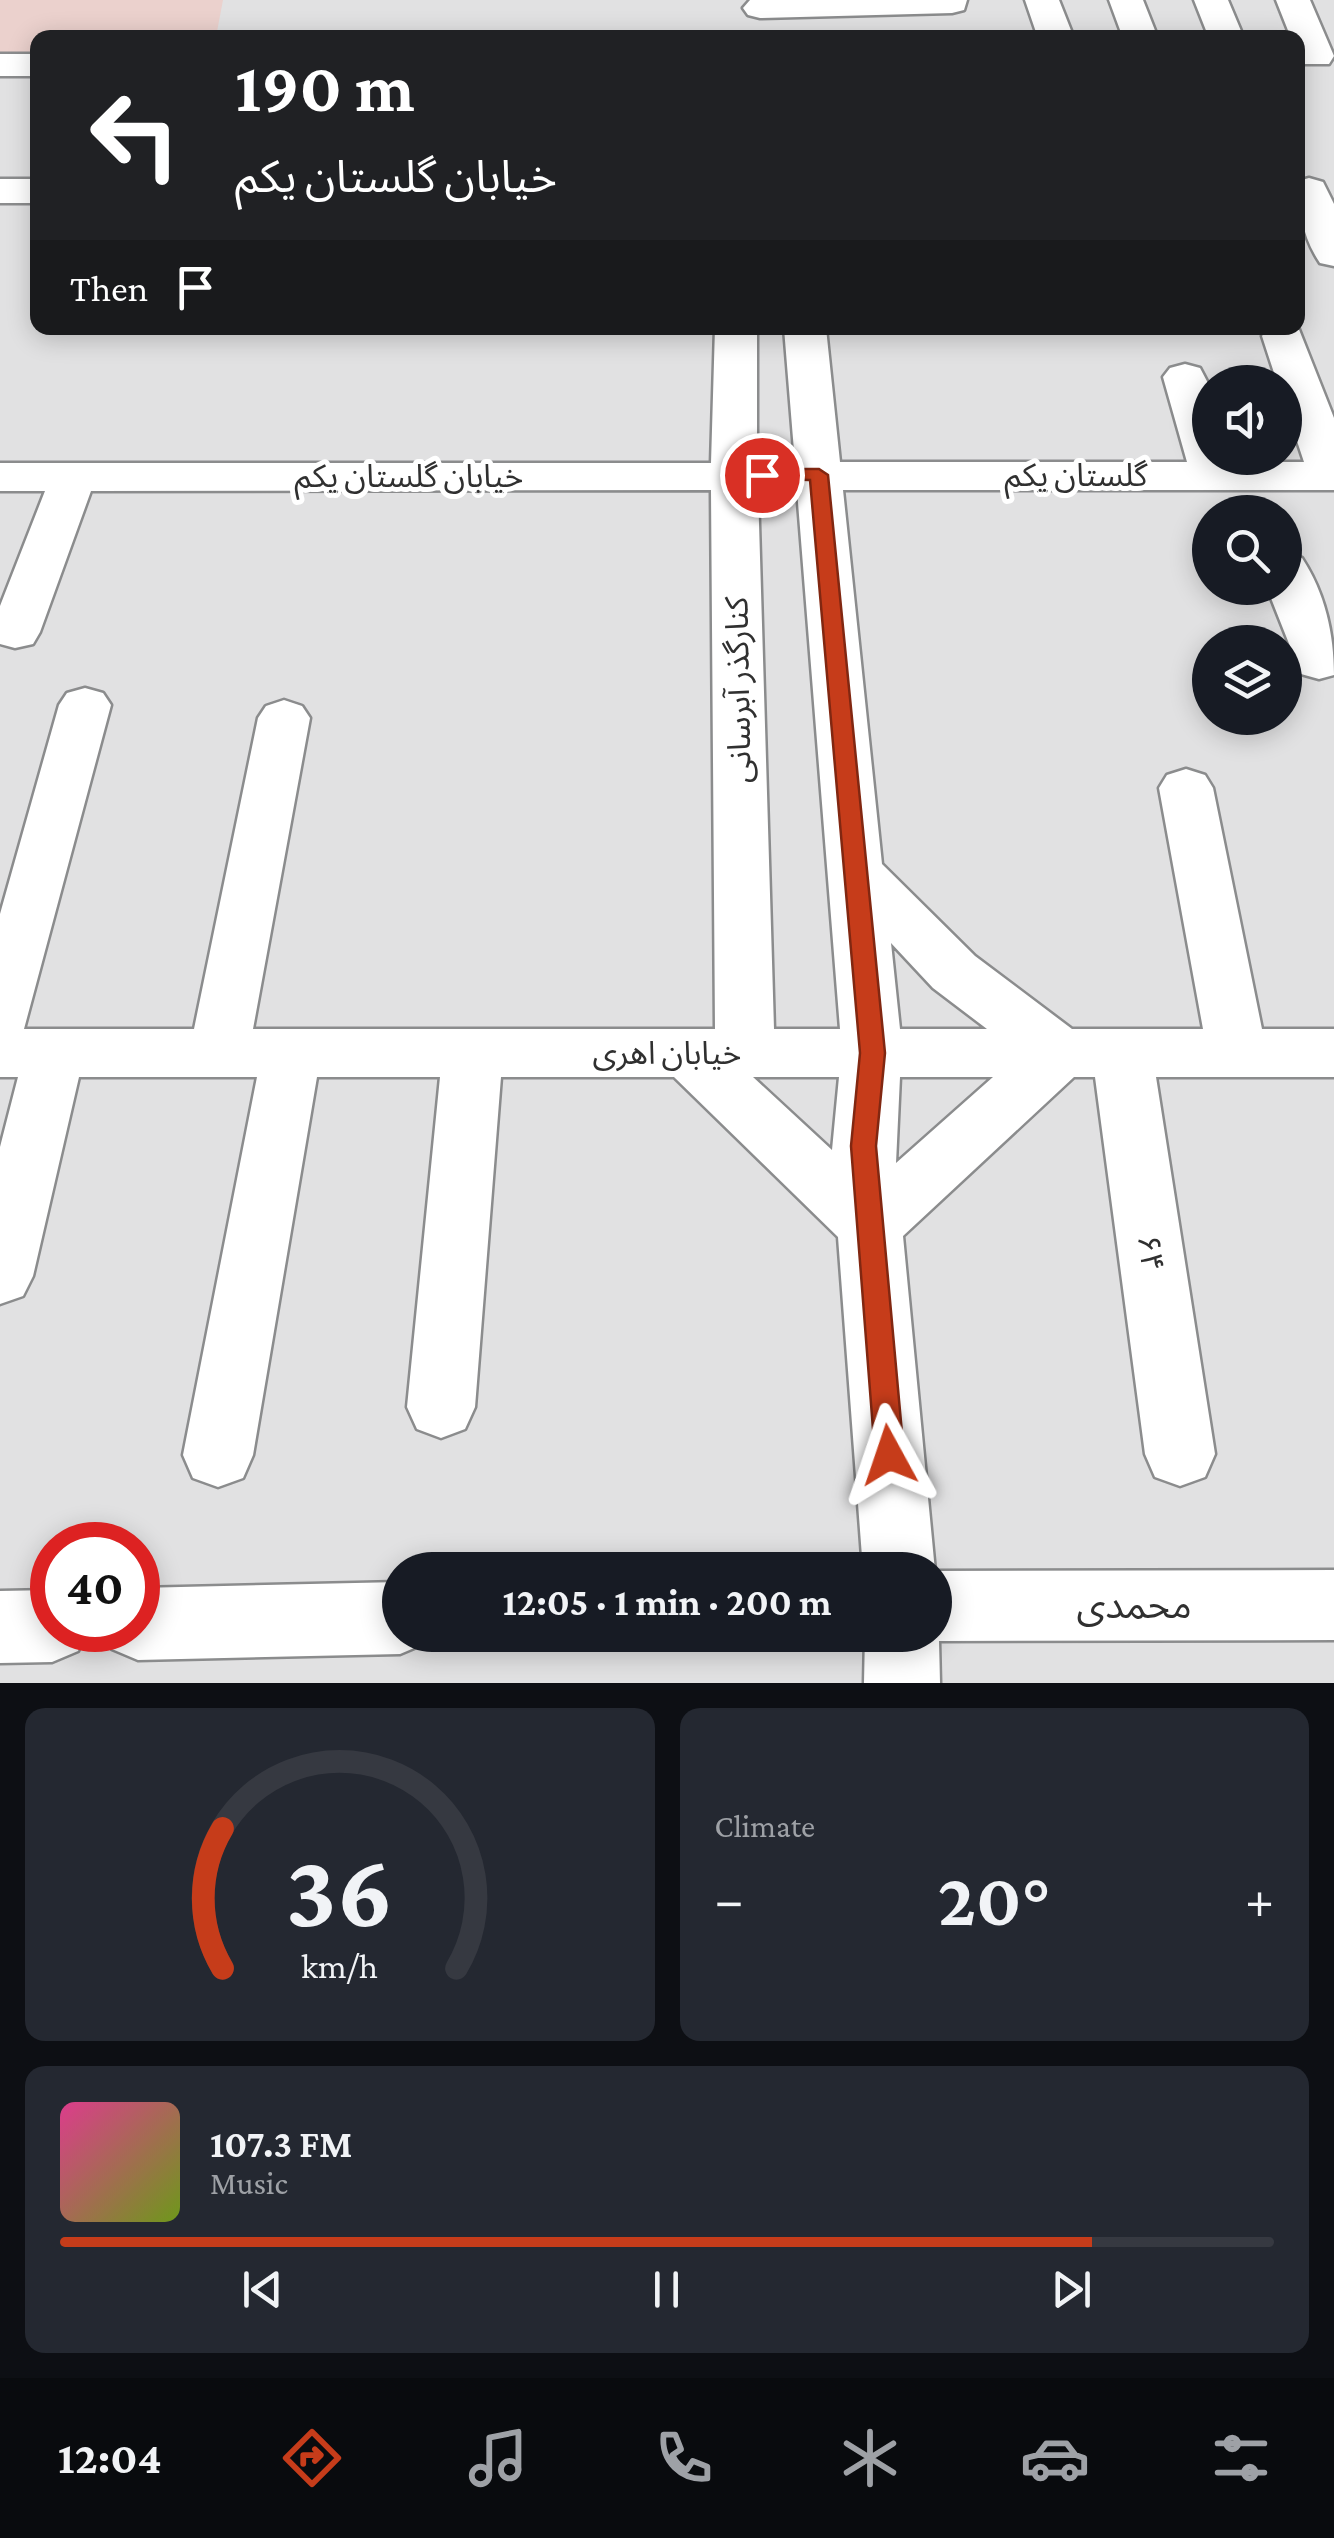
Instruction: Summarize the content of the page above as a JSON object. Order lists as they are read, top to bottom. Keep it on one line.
{"streets":{"street":["گلستان یکم","خیابان گلستان یکم","کنارگذر آبرسانی","خیابان اهری","۶۴","محمدی"]},"crossings":[["گلستان یکم","خیابان گلستان یکم"],["خیابان گلستان یکم","کنارگذر آبرسانی"],["کنارگذر آبرسانی","خیابان اهری"],["خیابان اهری","۶۴"]],"page":{"turn":["190 m","خیابان گلستان یکم"],"then":"Then","limit":"40","trip":"12:05 · 1 min · 200 m","tile":"Climate","heat":["−","20°","+"],"song":["107.3 FM","Music"],"tabs":"12:04","gauge":["36","km/h"]}}
